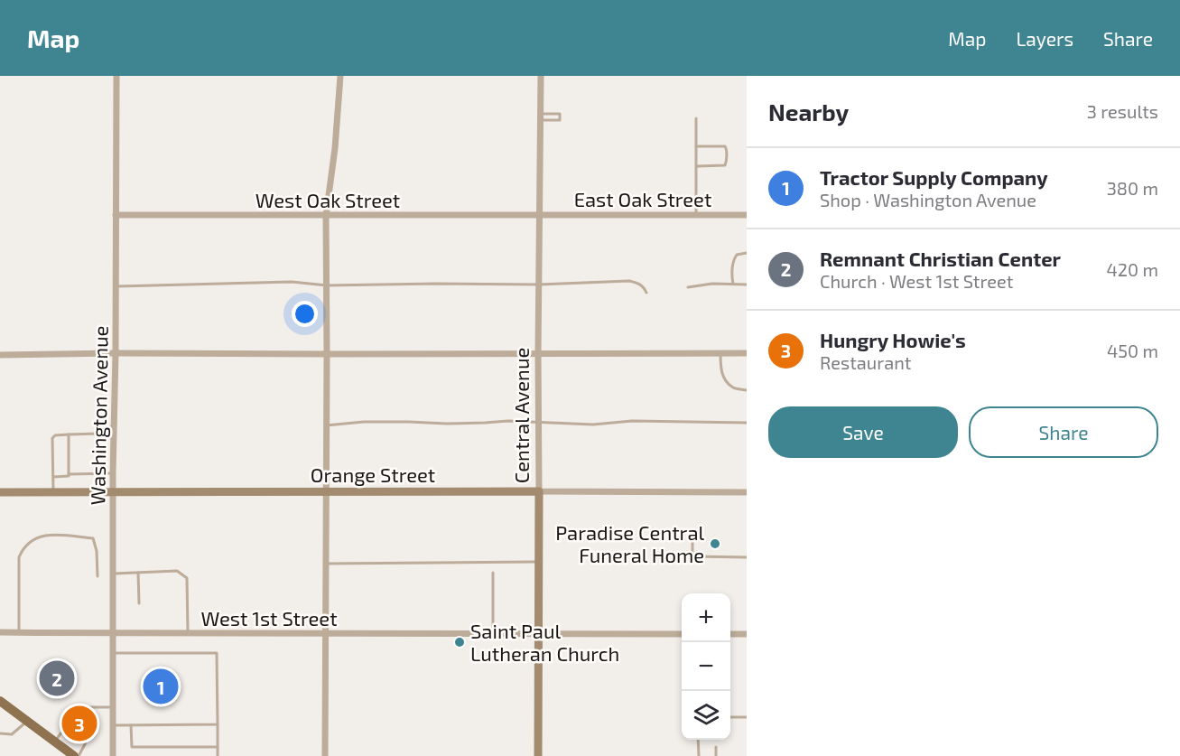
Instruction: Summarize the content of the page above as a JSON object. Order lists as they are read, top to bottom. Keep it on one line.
{"streets":{"street":["East Oak Street","West Oak Street","Washington Avenue","Central Avenue","Orange Street","West 1st Street"]},"crossings":[["East Oak Street","West Oak Street"],["East Oak Street","Central Avenue"],["West Oak Street","Washington Avenue"],["West Oak Street","Central Avenue"],["Washington Avenue","Orange Street"],["Washington Avenue","West 1st Street"],["Central Avenue","Orange Street"],["Central Avenue","West 1st Street"]],"places":["Paradise Central Funeral Home","Saint Paul Lutheran Church"],"page":{"header":"Map","nav":["Map","Layers","Share"],"heading":["Nearby","3 results"],"list":[{"mark":"1","name":"Tractor Supply Company","note":"Shop · Washington Avenue","value":"380 m"},{"mark":"2","name":"Remnant Christian Center","note":"Church · West 1st Street","value":"420 m"},{"mark":"3","name":"Hungry Howie's","note":"Restaurant","value":"450 m"}],"buttons":["Save","Share"],"map_buttons":["+","−"],"pins":["2","1","3"]}}
